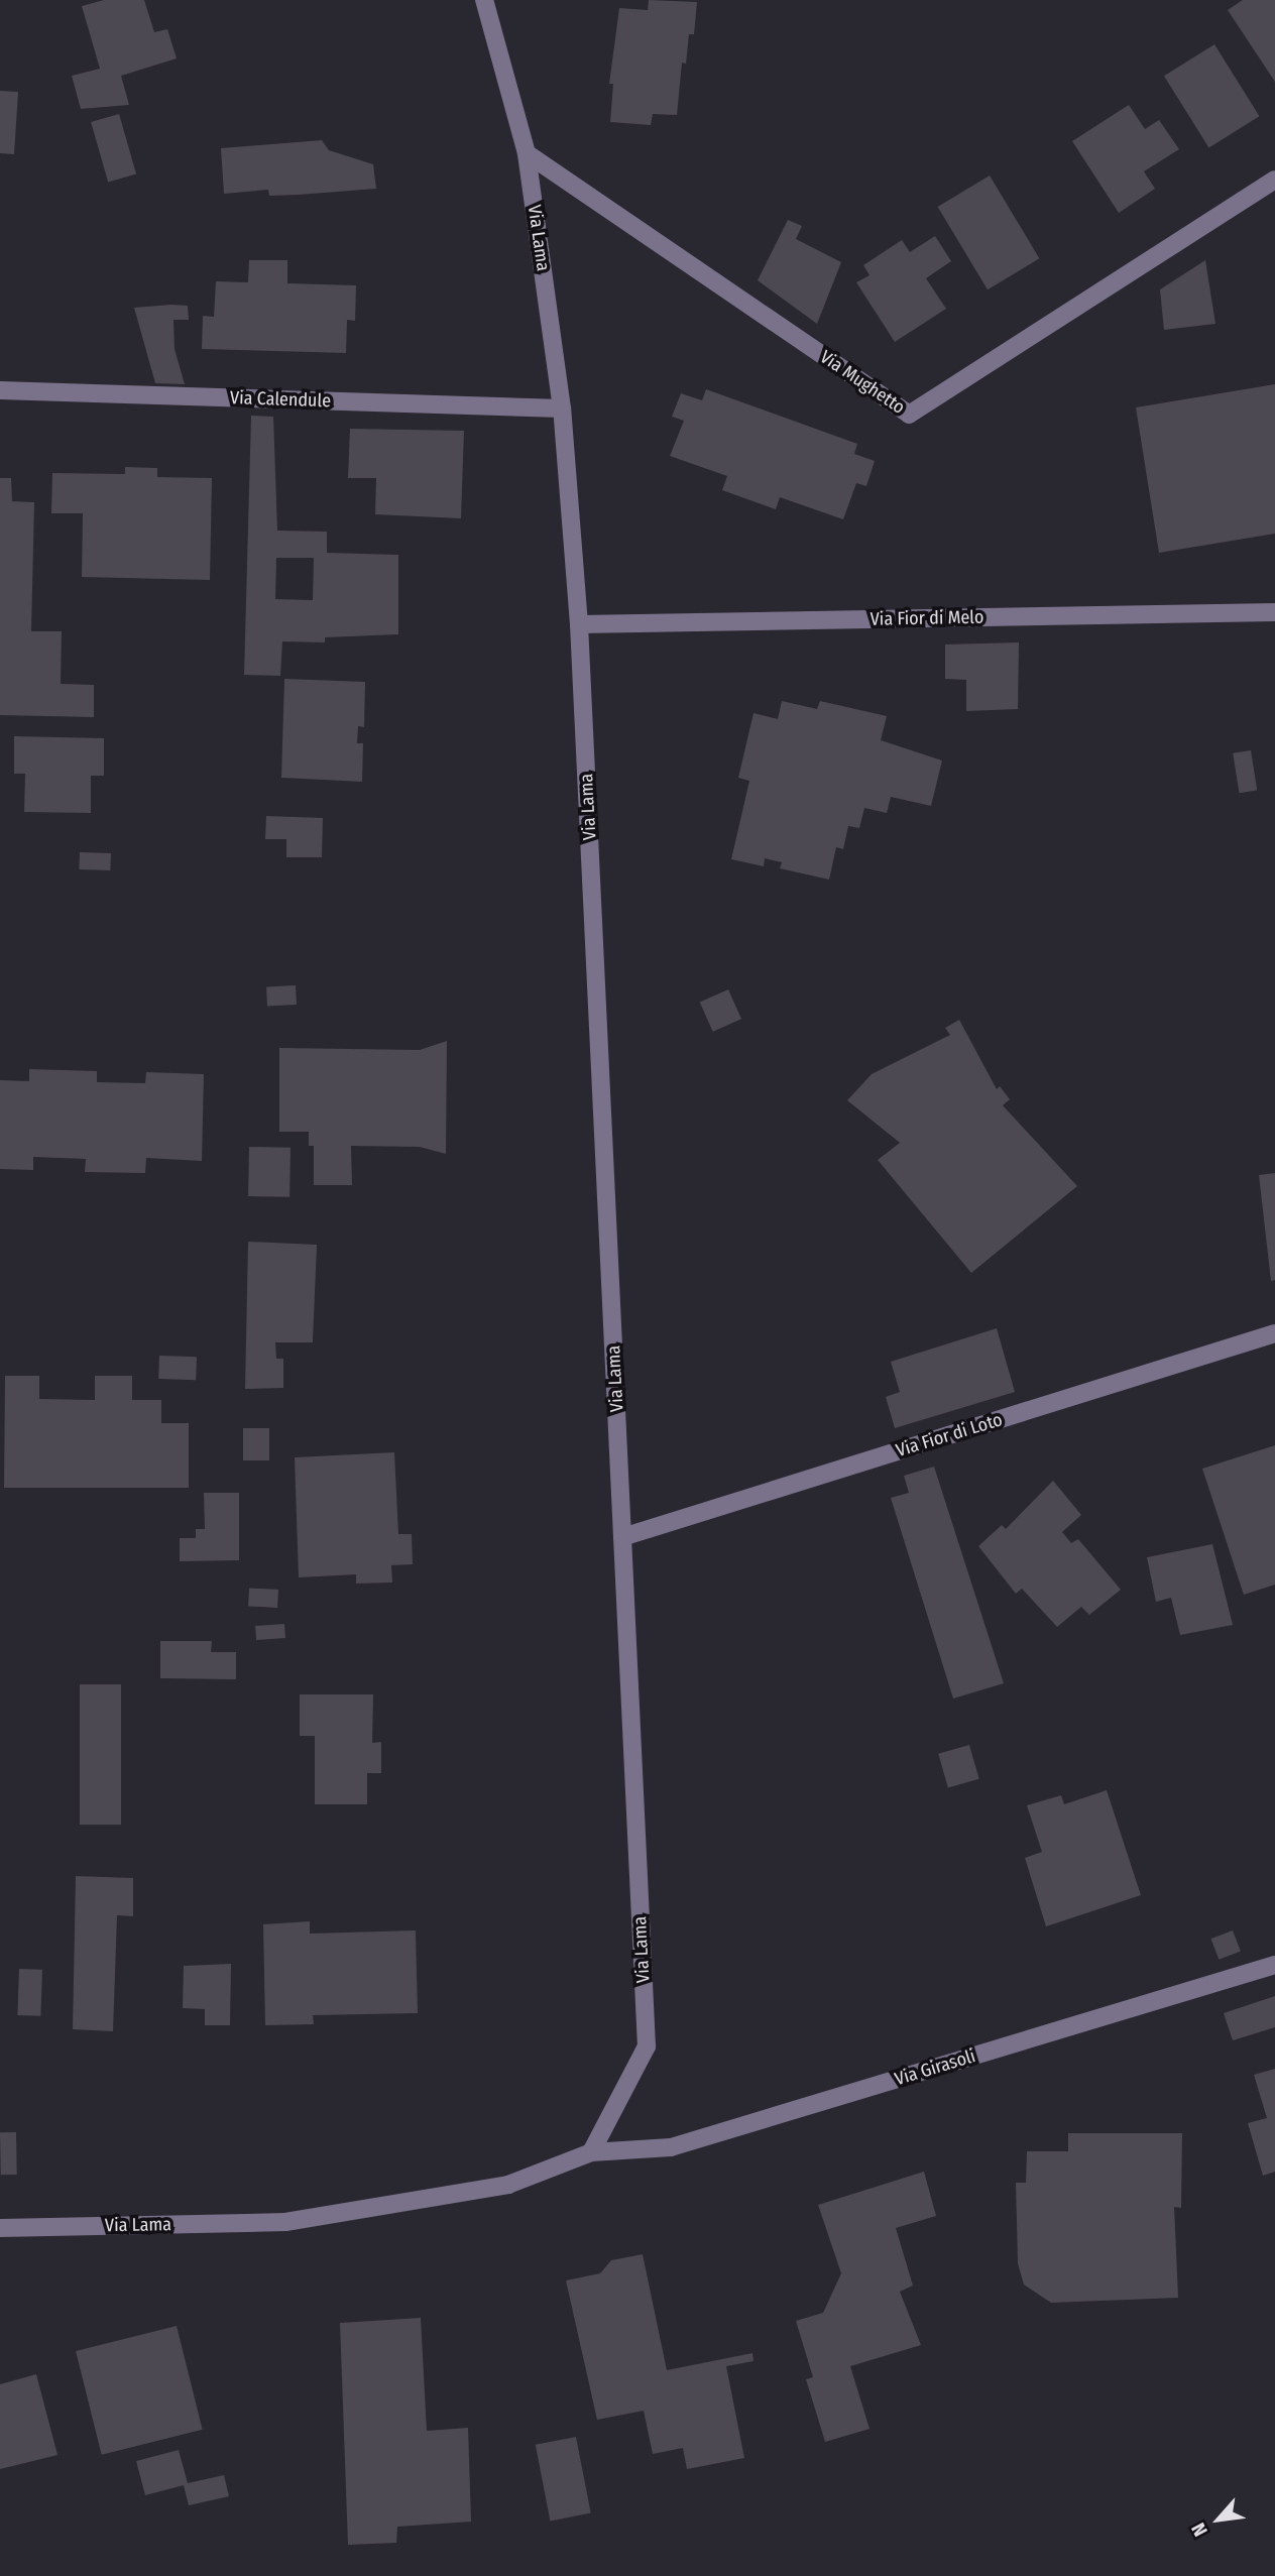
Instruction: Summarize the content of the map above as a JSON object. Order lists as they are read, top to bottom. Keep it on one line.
{"streets":{"street":["Via Lama","Via Mughetto","Via Calendule","Via Fior di Melo","Via Fior di Loto","Via Girasoli"]},"crossings":[["Via Lama","Via Mughetto"],["Via Lama","Via Calendule"],["Via Lama","Via Fior di Melo"],["Via Lama","Via Fior di Loto"],["Via Lama","Via Girasoli"]],"north":"bottom left"}
